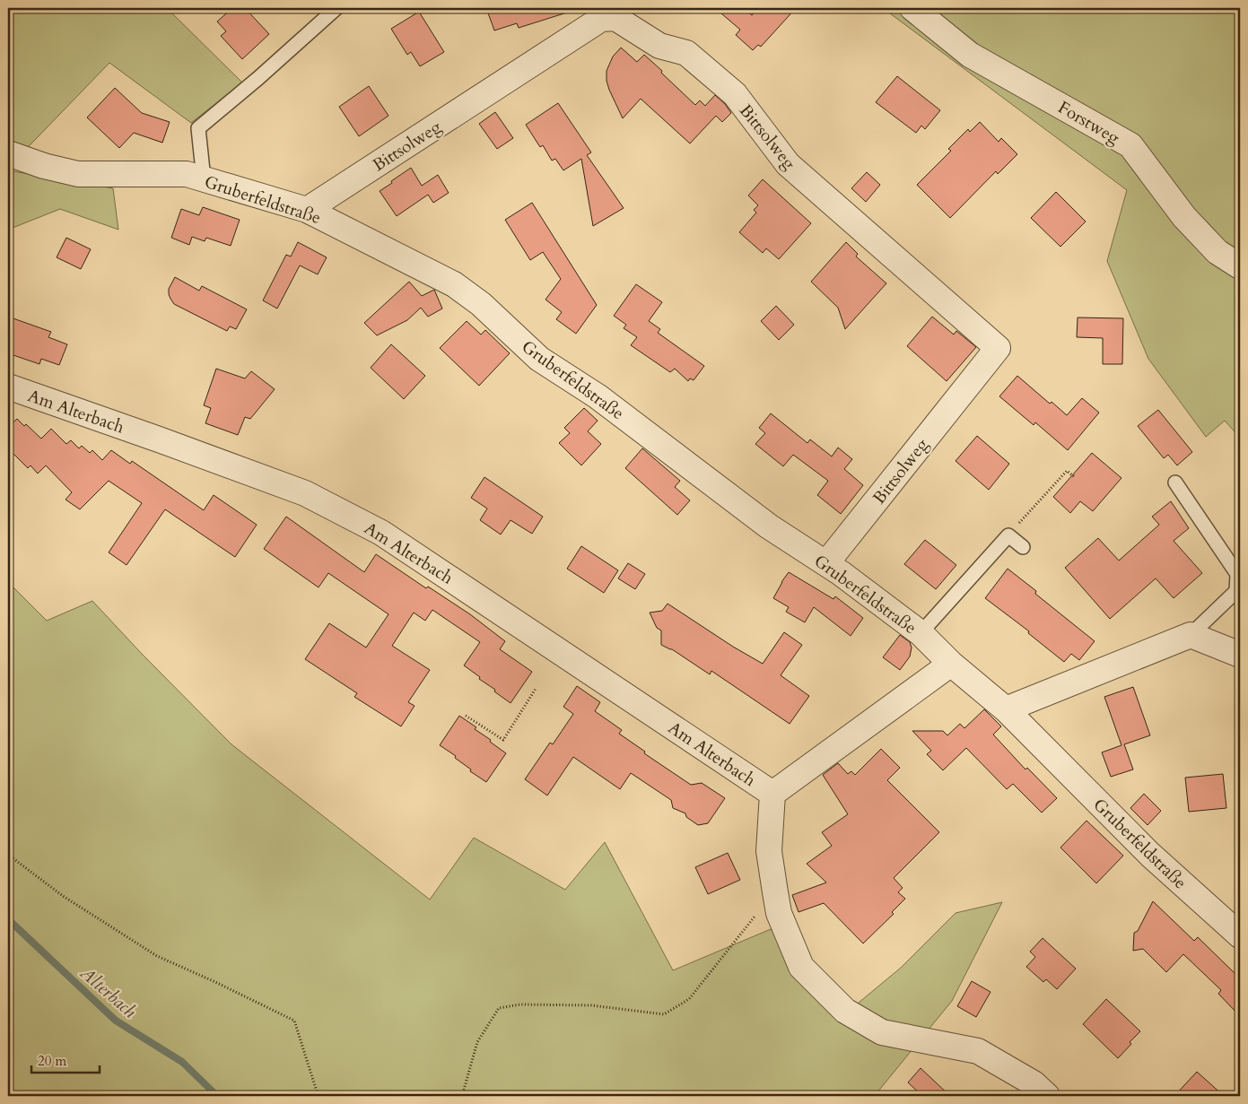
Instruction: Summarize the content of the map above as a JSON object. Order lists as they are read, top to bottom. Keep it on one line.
{"streets":{"street":["Forstweg","Bittsolweg","Gruberfeldstraße","Am Alterbach"]},"crossings":[["Bittsolweg","Gruberfeldstraße"],["Gruberfeldstraße","Am Alterbach"]],"water":["Alterbach"],"scale_bar":"20 m"}
